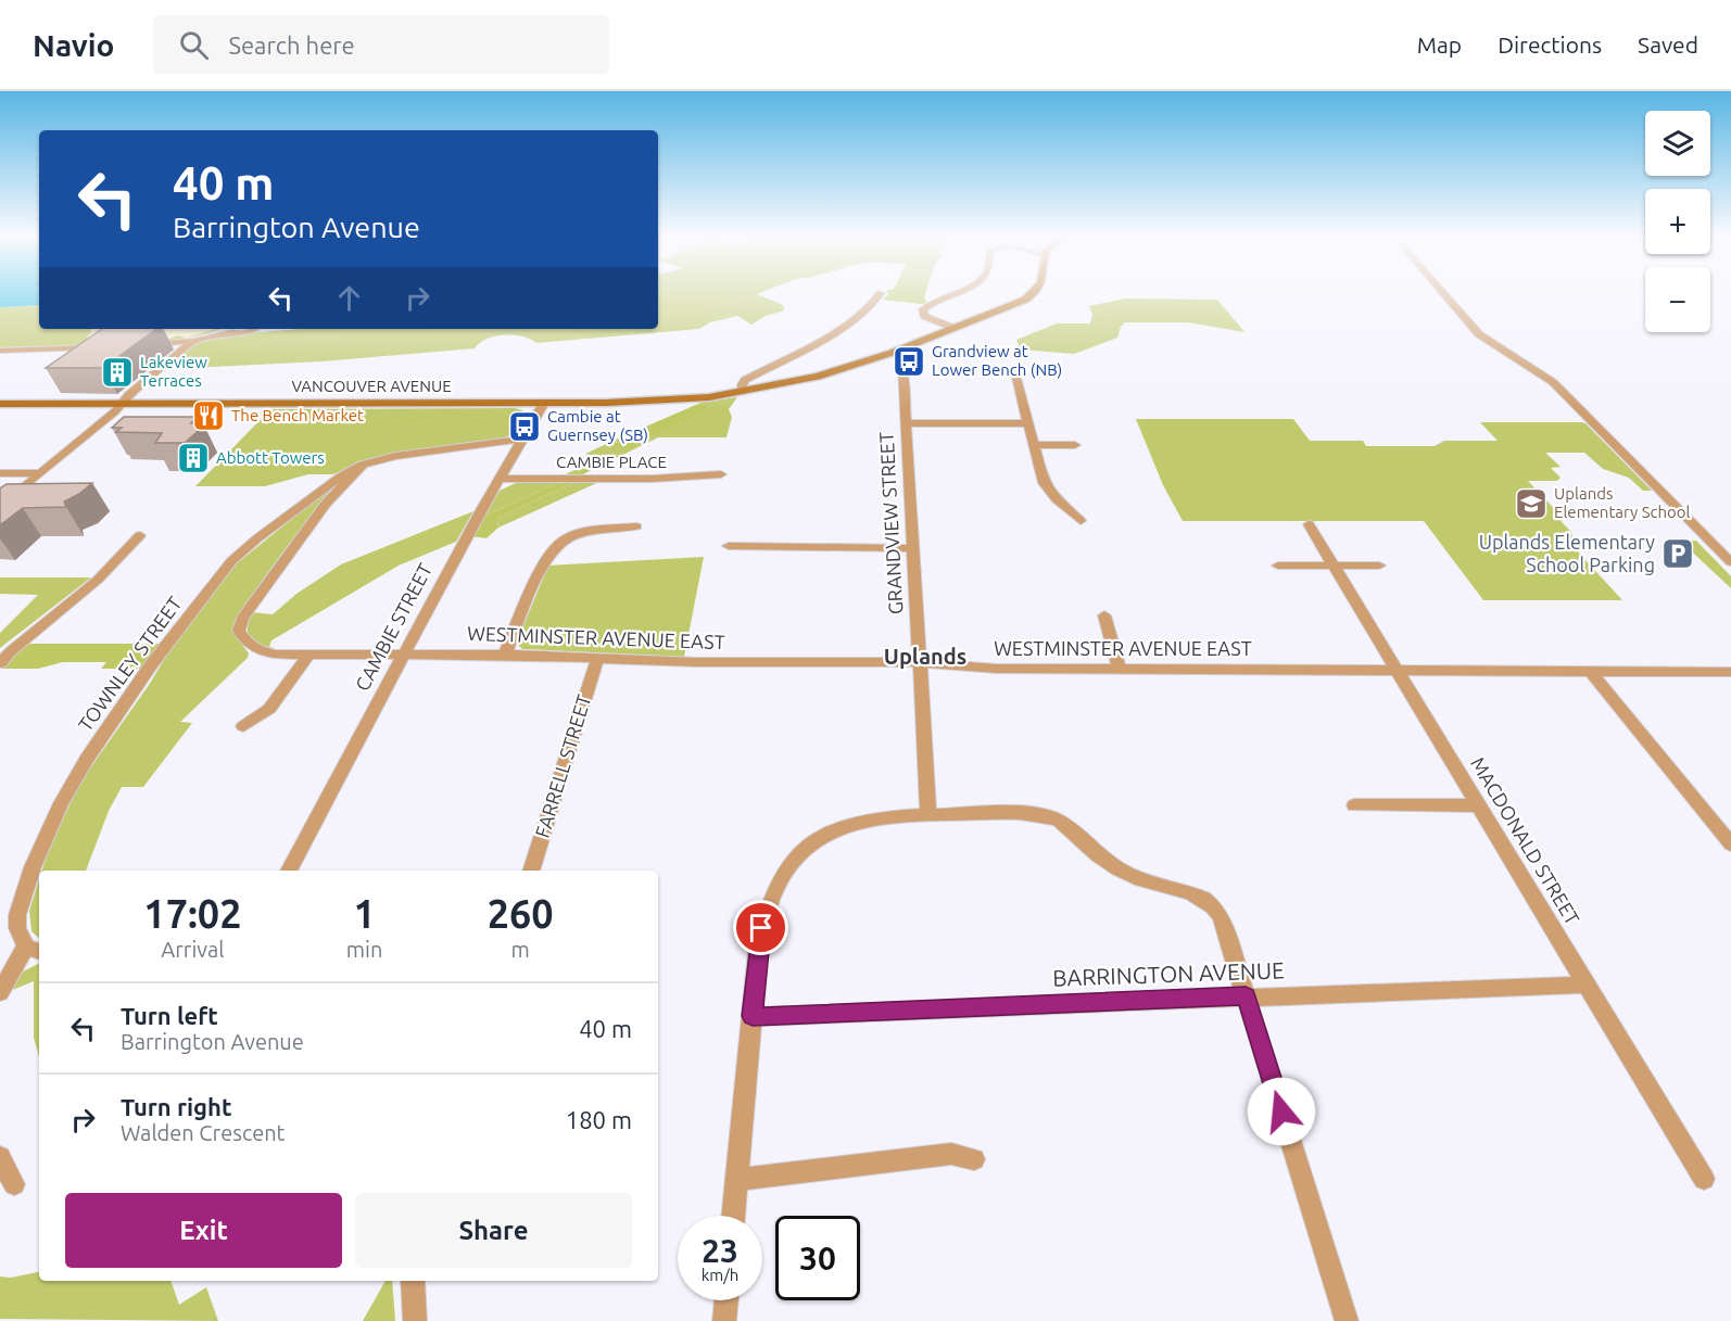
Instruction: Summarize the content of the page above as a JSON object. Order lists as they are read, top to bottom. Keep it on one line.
{"streets":{"street":["VANCOUVER AVENUE","CAMBIE PLACE","GRANDVIEW STREET","CAMBIE STREET","WESTMINSTER AVENUE EAST","TOWNLEY STREET","FARRELL STREET","MACDONALD STREET","BARRINGTON AVENUE"]},"crossings":[["VANCOUVER AVENUE","GRANDVIEW STREET"],["VANCOUVER AVENUE","CAMBIE STREET"],["CAMBIE PLACE","CAMBIE STREET"],["GRANDVIEW STREET","WESTMINSTER AVENUE EAST"],["CAMBIE STREET","WESTMINSTER AVENUE EAST"],["CAMBIE STREET","TOWNLEY STREET"],["WESTMINSTER AVENUE EAST","TOWNLEY STREET"],["WESTMINSTER AVENUE EAST","FARRELL STREET"],["WESTMINSTER AVENUE EAST","MACDONALD STREET"],["MACDONALD STREET","BARRINGTON AVENUE"]],"districts":["Uplands"],"places":{"bus stop":["Grandview at Lower Bench (NB)","Cambie at Guernsey (SB)"],"building":["Lakeview Terraces","Abbott Towers"],"restaurant":["The Bench Market"],"school or university":["Uplands Elementary School"],"parking":["Uplands Elementary School Parking"]},"page":{"header":"Navio","search":"Search here","nav":["Map","Directions","Saved"],"map_buttons":["+","−"],"turn":["40 m","Barrington Avenue"],"eta":["17:02","Arrival","1","min","260","m"],"list":[{"name":"Turn left","note":"Barrington Avenue","value":"40 m"},{"name":"Turn right","note":"Walden Crescent","value":"180 m"}],"buttons":["Exit","Share"],"speed":"23 km/h","limit":"30"}}
